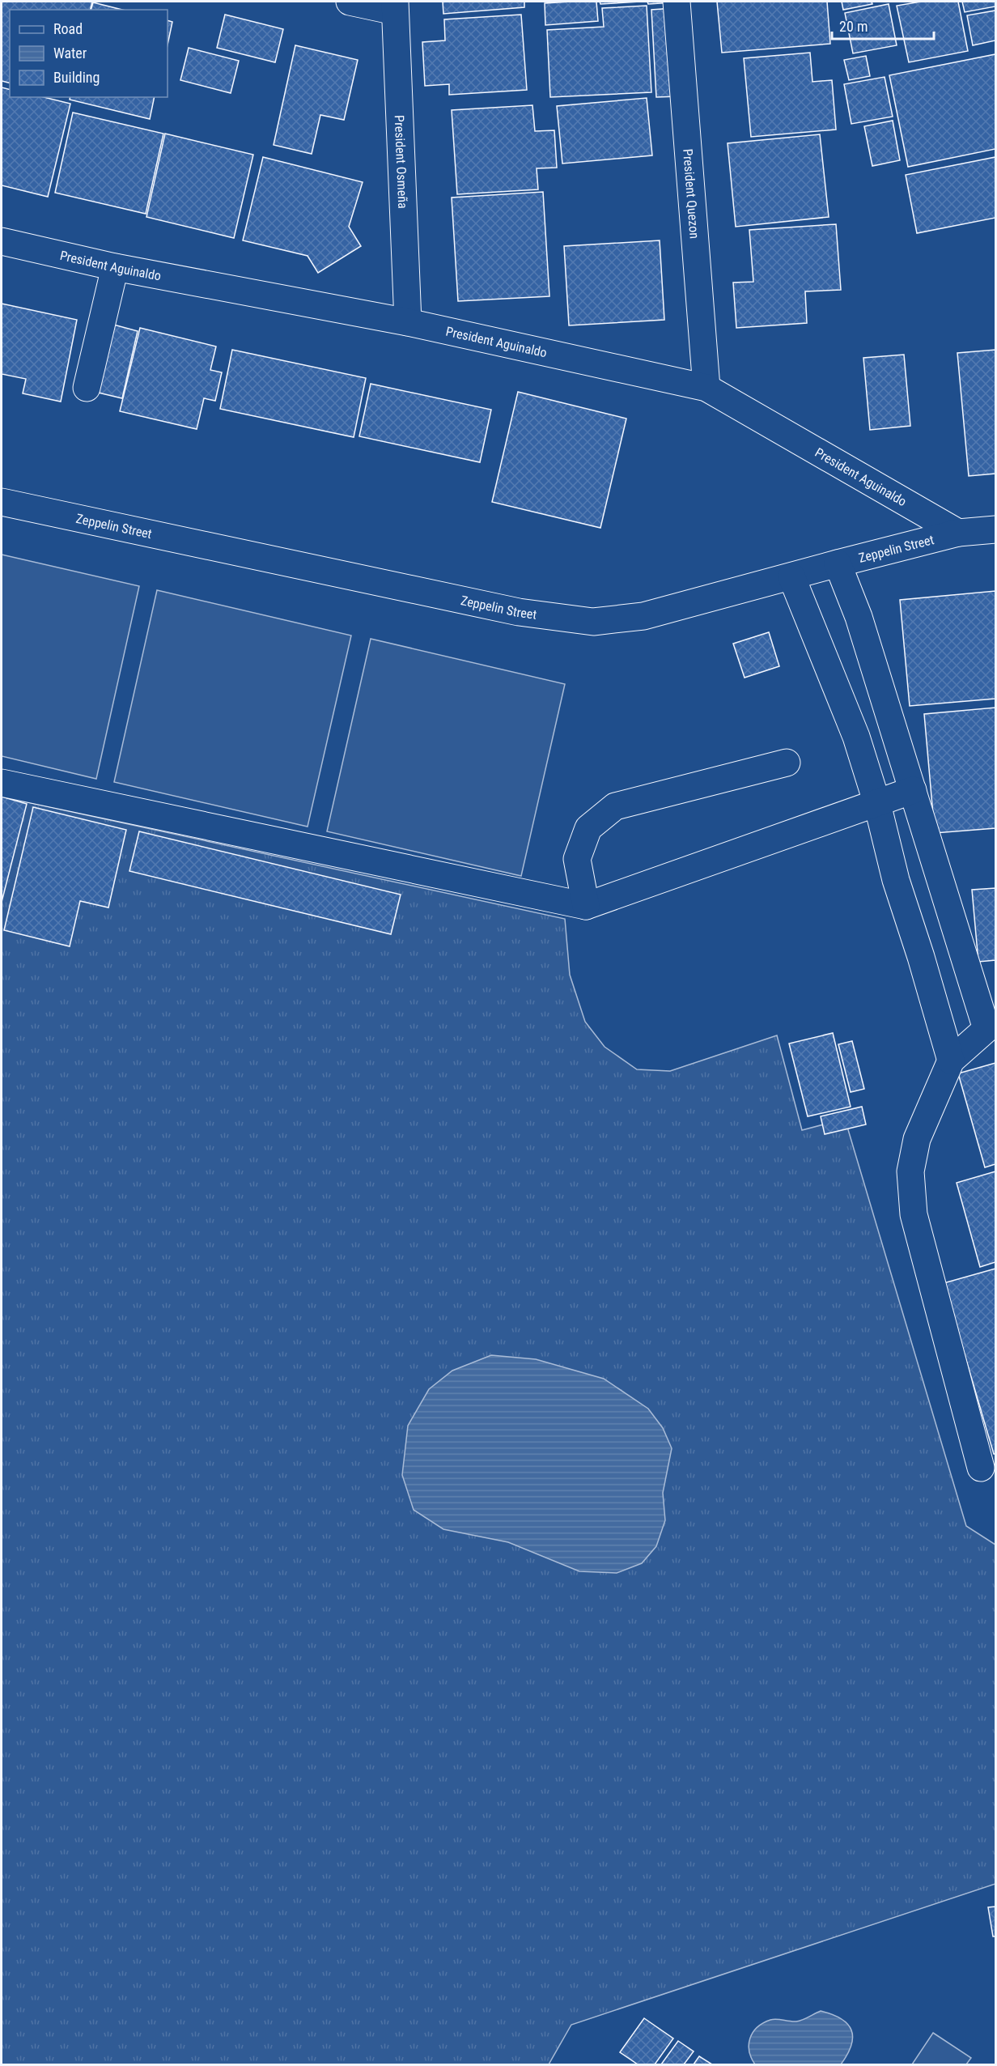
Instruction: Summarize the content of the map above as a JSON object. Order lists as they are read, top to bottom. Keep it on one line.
{"streets":{"street":["President Osmeña","President Quezon","President Aguinaldo","Zeppelin Street"]},"crossings":[["President Osmeña","President Aguinaldo"],["President Quezon","President Aguinaldo"],["President Aguinaldo","Zeppelin Street"]],"legend":["Road","Water","Building"],"scale_bar":"20 m"}
